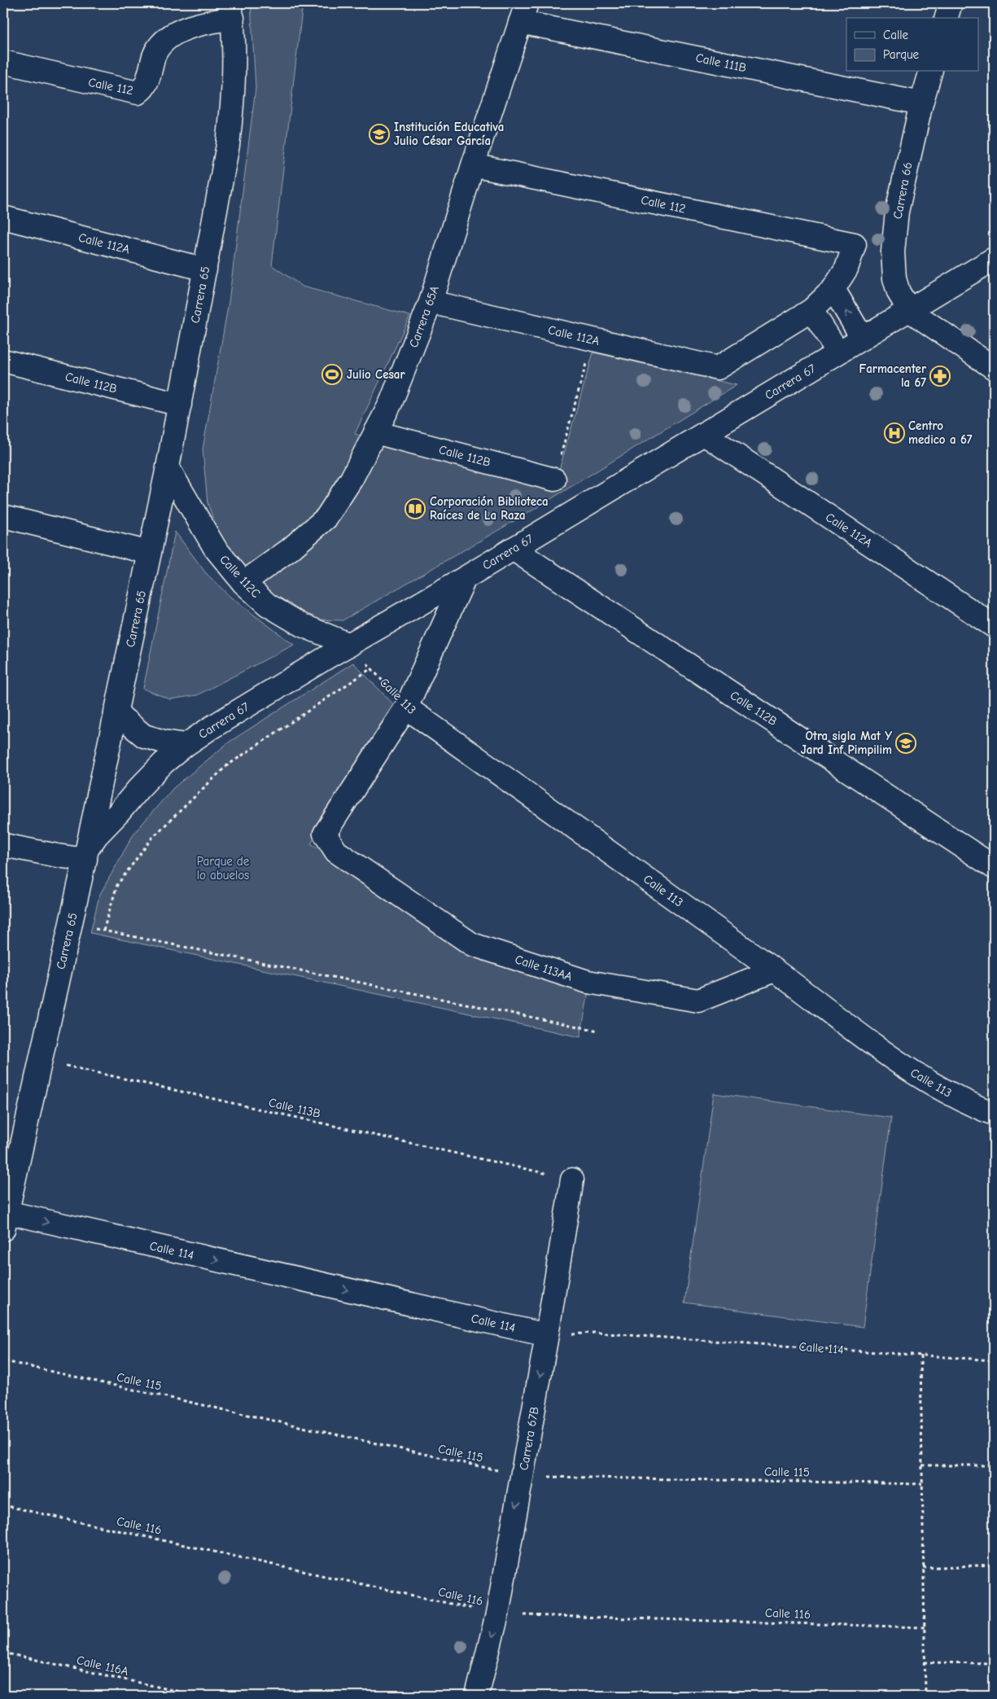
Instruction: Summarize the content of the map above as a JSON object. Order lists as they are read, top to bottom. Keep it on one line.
{"streets":{"street":["Calle 111B","Calle 112","Carrera 66","Calle 112A","Carrera 65","Carrera 65A","Carrera 67","Calle 112B","Calle 112C","Calle 113","Calle 113AA","Calle 114","Carrera 67B"],"path":["Calle 113B","Calle 115","Calle 116","Calle 116A"]},"crossings":[["Calle 111B","Carrera 66"],["Calle 111B","Carrera 65A"],["Calle 112","Carrera 65"],["Calle 112","Carrera 65A"],["Carrera 66","Carrera 67"],["Calle 112A","Carrera 65"],["Calle 112A","Carrera 65A"],["Calle 112A","Carrera 67"],["Carrera 65","Carrera 67"],["Carrera 65","Calle 112B"],["Carrera 65","Calle 112C"],["Carrera 65","Calle 113B"],["Carrera 65","Calle 114"],["Carrera 65A","Calle 112B"],["Carrera 65A","Calle 112C"],["Carrera 67","Calle 112B"],["Carrera 67","Calle 112C"],["Carrera 67","Calle 113"],["Calle 112C","Calle 113"],["Calle 113","Calle 113AA"],["Calle 113B","Carrera 67B"],["Calle 114","Carrera 67B"],["Calle 115","Carrera 67B"],["Carrera 67B","Calle 116"]],"one_way":["Calle 114","Carrera 67B"],"parks":["Parque de lo abuelos"],"places":{"school or university":["Institución Educativa Julio César García","Otra sigla Mat Y Jard Inf Pimpilim"],"sports":["Julio Cesar"],"pharmacy":["Farmacenter la 67"],"hospital":["Centro medico a 67"],"library":["Corporación Biblioteca Raíces de La Raza"]},"legend":["Calle","Parque"]}
